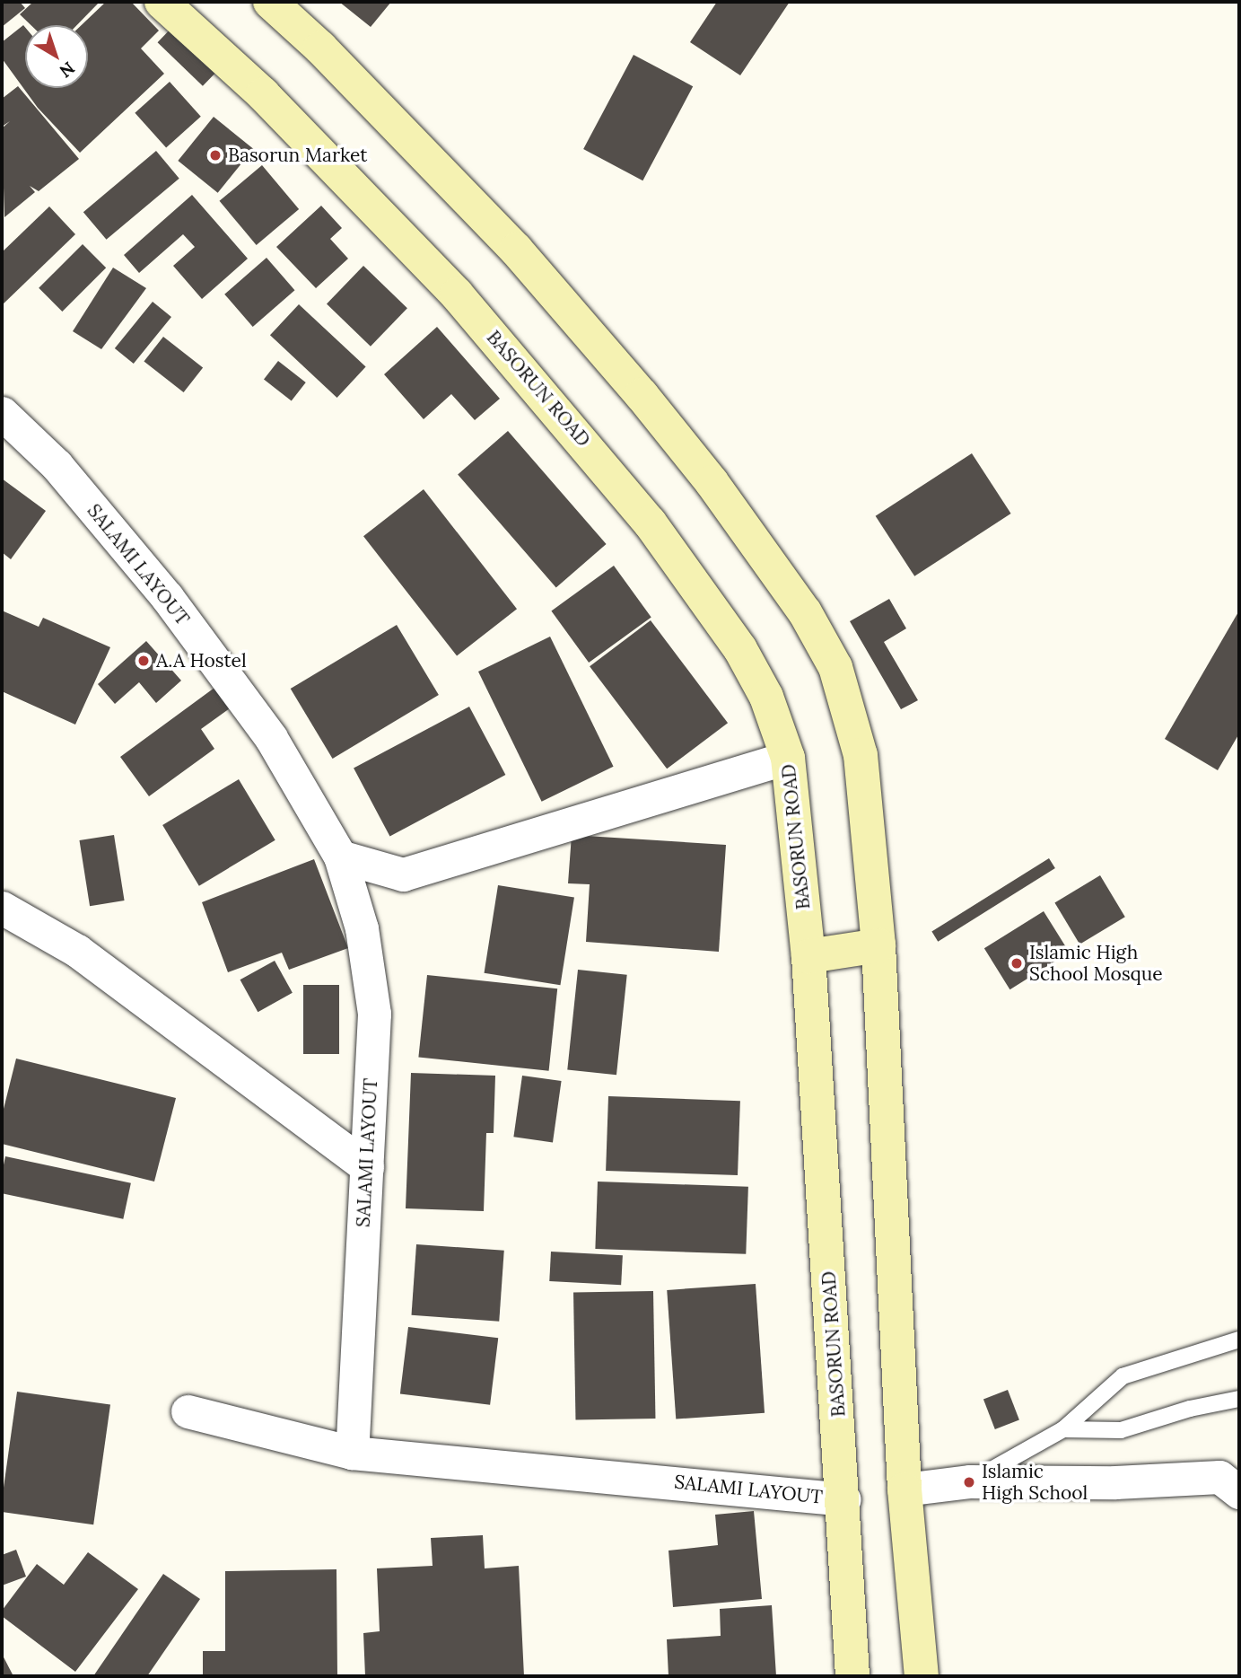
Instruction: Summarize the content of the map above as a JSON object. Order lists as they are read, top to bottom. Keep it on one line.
{"streets":{"main road":["BASORUN ROAD"],"street":["SALAMI LAYOUT"]},"crossings":[["BASORUN ROAD","SALAMI LAYOUT"]],"places":["Basorun Market","A.A Hostel","Islamic High School Mosque","Islamic High School"],"north":"bottom right"}
